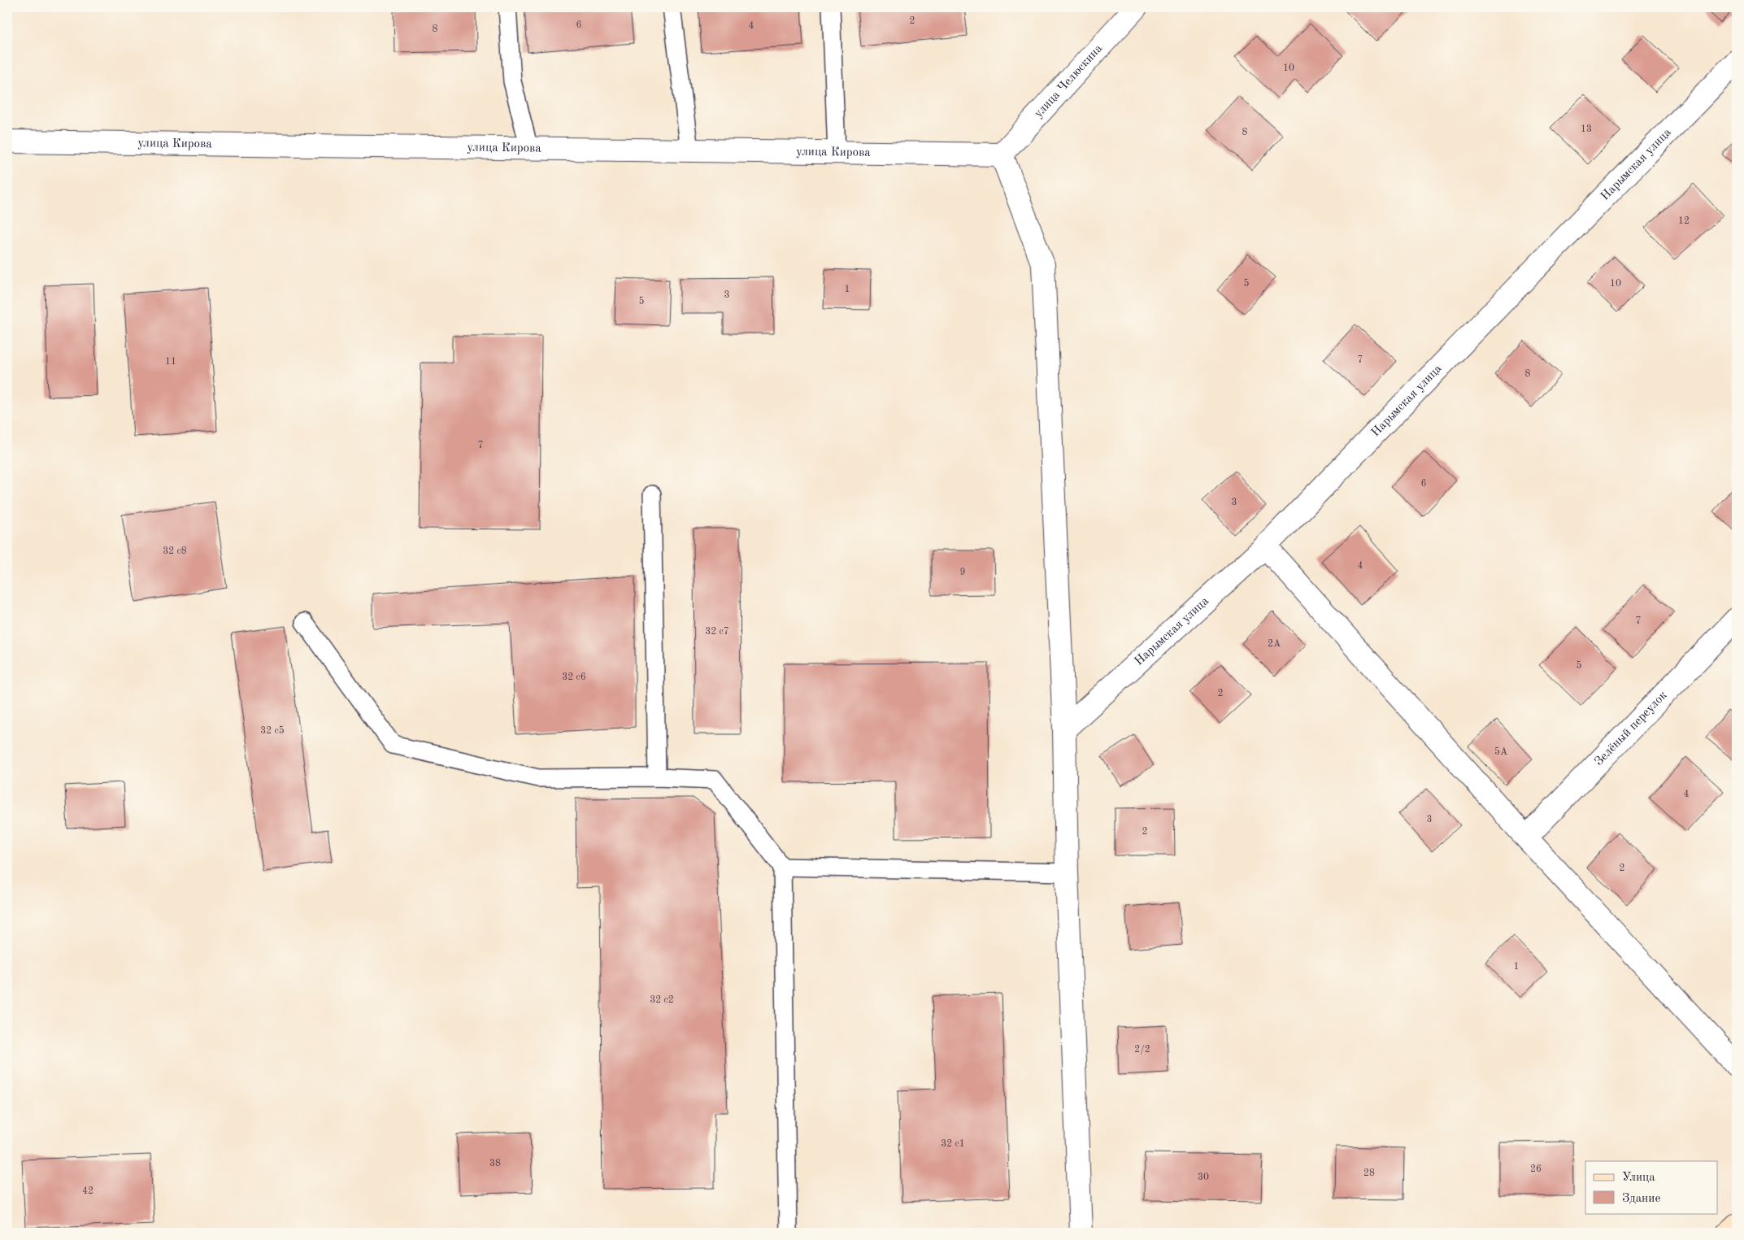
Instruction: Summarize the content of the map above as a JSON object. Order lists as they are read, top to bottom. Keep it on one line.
{"streets":{"street":["улица Челюскина","улица Кирова","Нарымская улица","Зелёный переулок"]},"crossings":[["улица Челюскина","улица Кирова"]],"house_numbers":["2","6","4","8","10","13","8","12","5","10","1","3","5","7","11","8","7","6","3","32 с8","4","9","7","32 с7","2А","5","32 с6","2","32 с5","5А","4","3","2","2","1","32 с2","2/2","32 с1","38","26","28","30","42"],"legend":["Улица","Здание"]}
